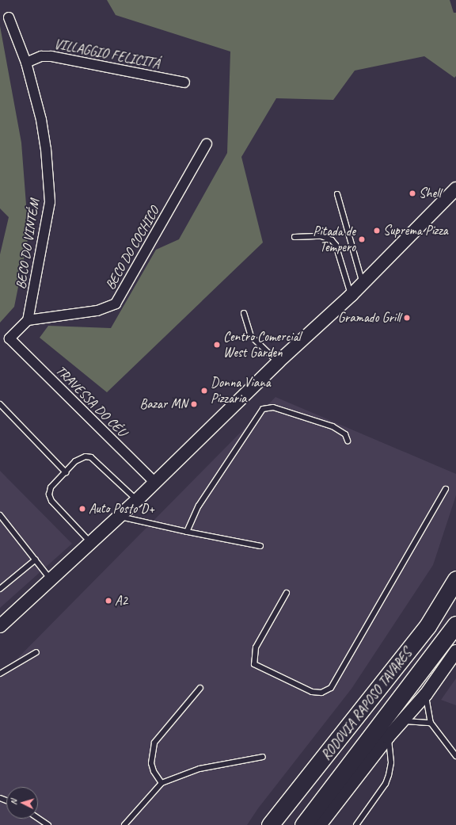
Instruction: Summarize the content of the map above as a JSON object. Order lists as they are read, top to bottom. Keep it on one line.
{"streets":{"highway":["RODOVIA RAPOSO TAVARES"],"street":["VILLAGGIO FELICITÁ","BECO DO VINTÉM","BECO DO COCHICO","TRAVESSA DO CÉU"]},"crossings":[["VILLAGGIO FELICITÁ","BECO DO VINTÉM"],["BECO DO VINTÉM","BECO DO COCHICO"],["BECO DO VINTÉM","TRAVESSA DO CÉU"],["BECO DO COCHICO","TRAVESSA DO CÉU"]],"places":["Shell","Suprema Pizza","Pitada de Tempero","Gramado Grill","Centro Comercial West Garden","Donna Viana Pizzaria","Bazar MN","Auto Posto D+","A2"],"north":"left"}
